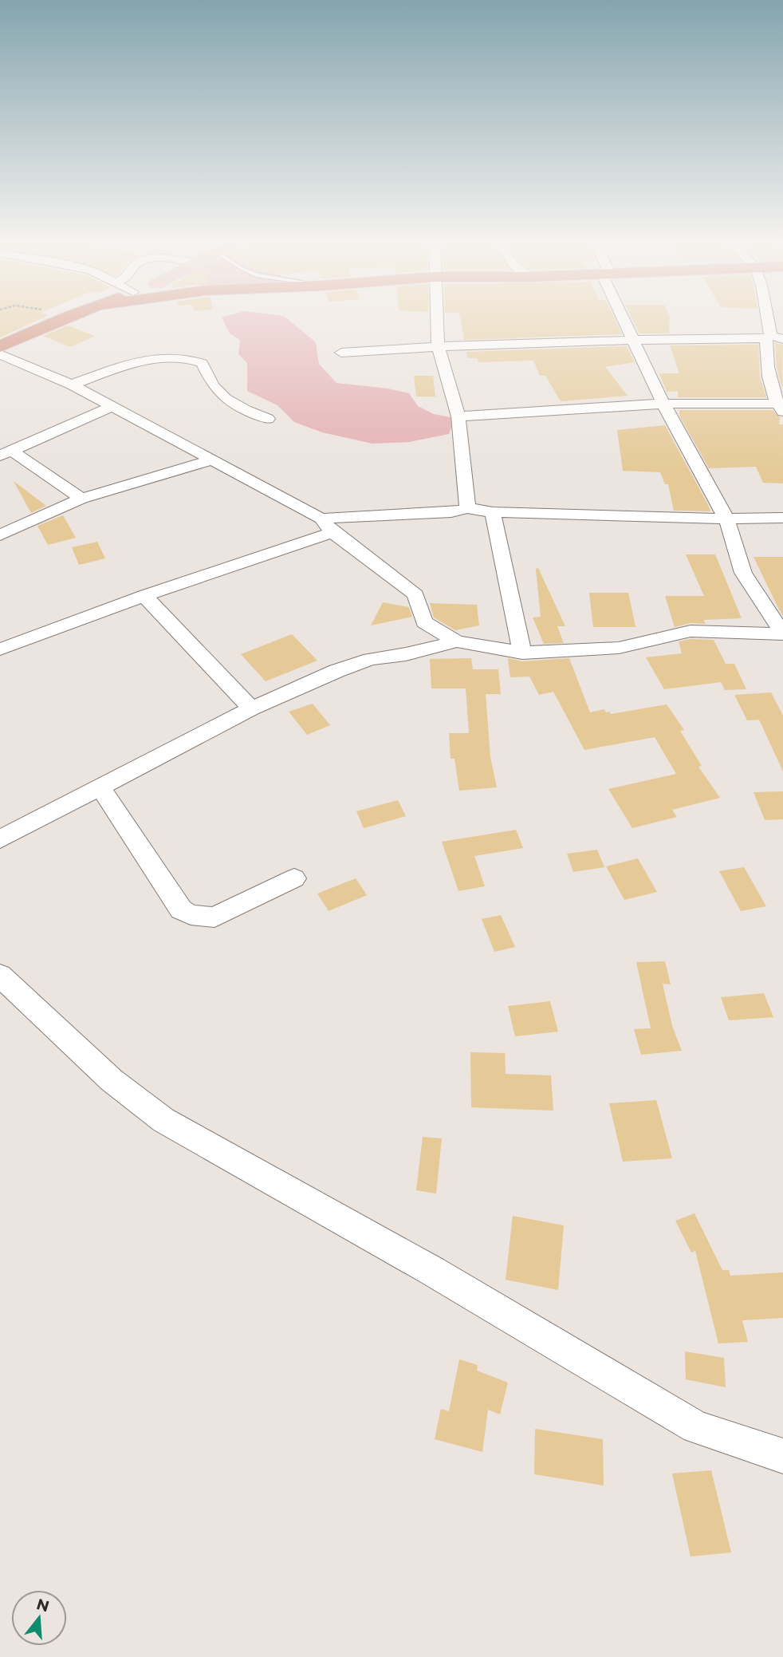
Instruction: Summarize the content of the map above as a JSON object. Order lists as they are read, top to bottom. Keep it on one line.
{"north":"top"}
